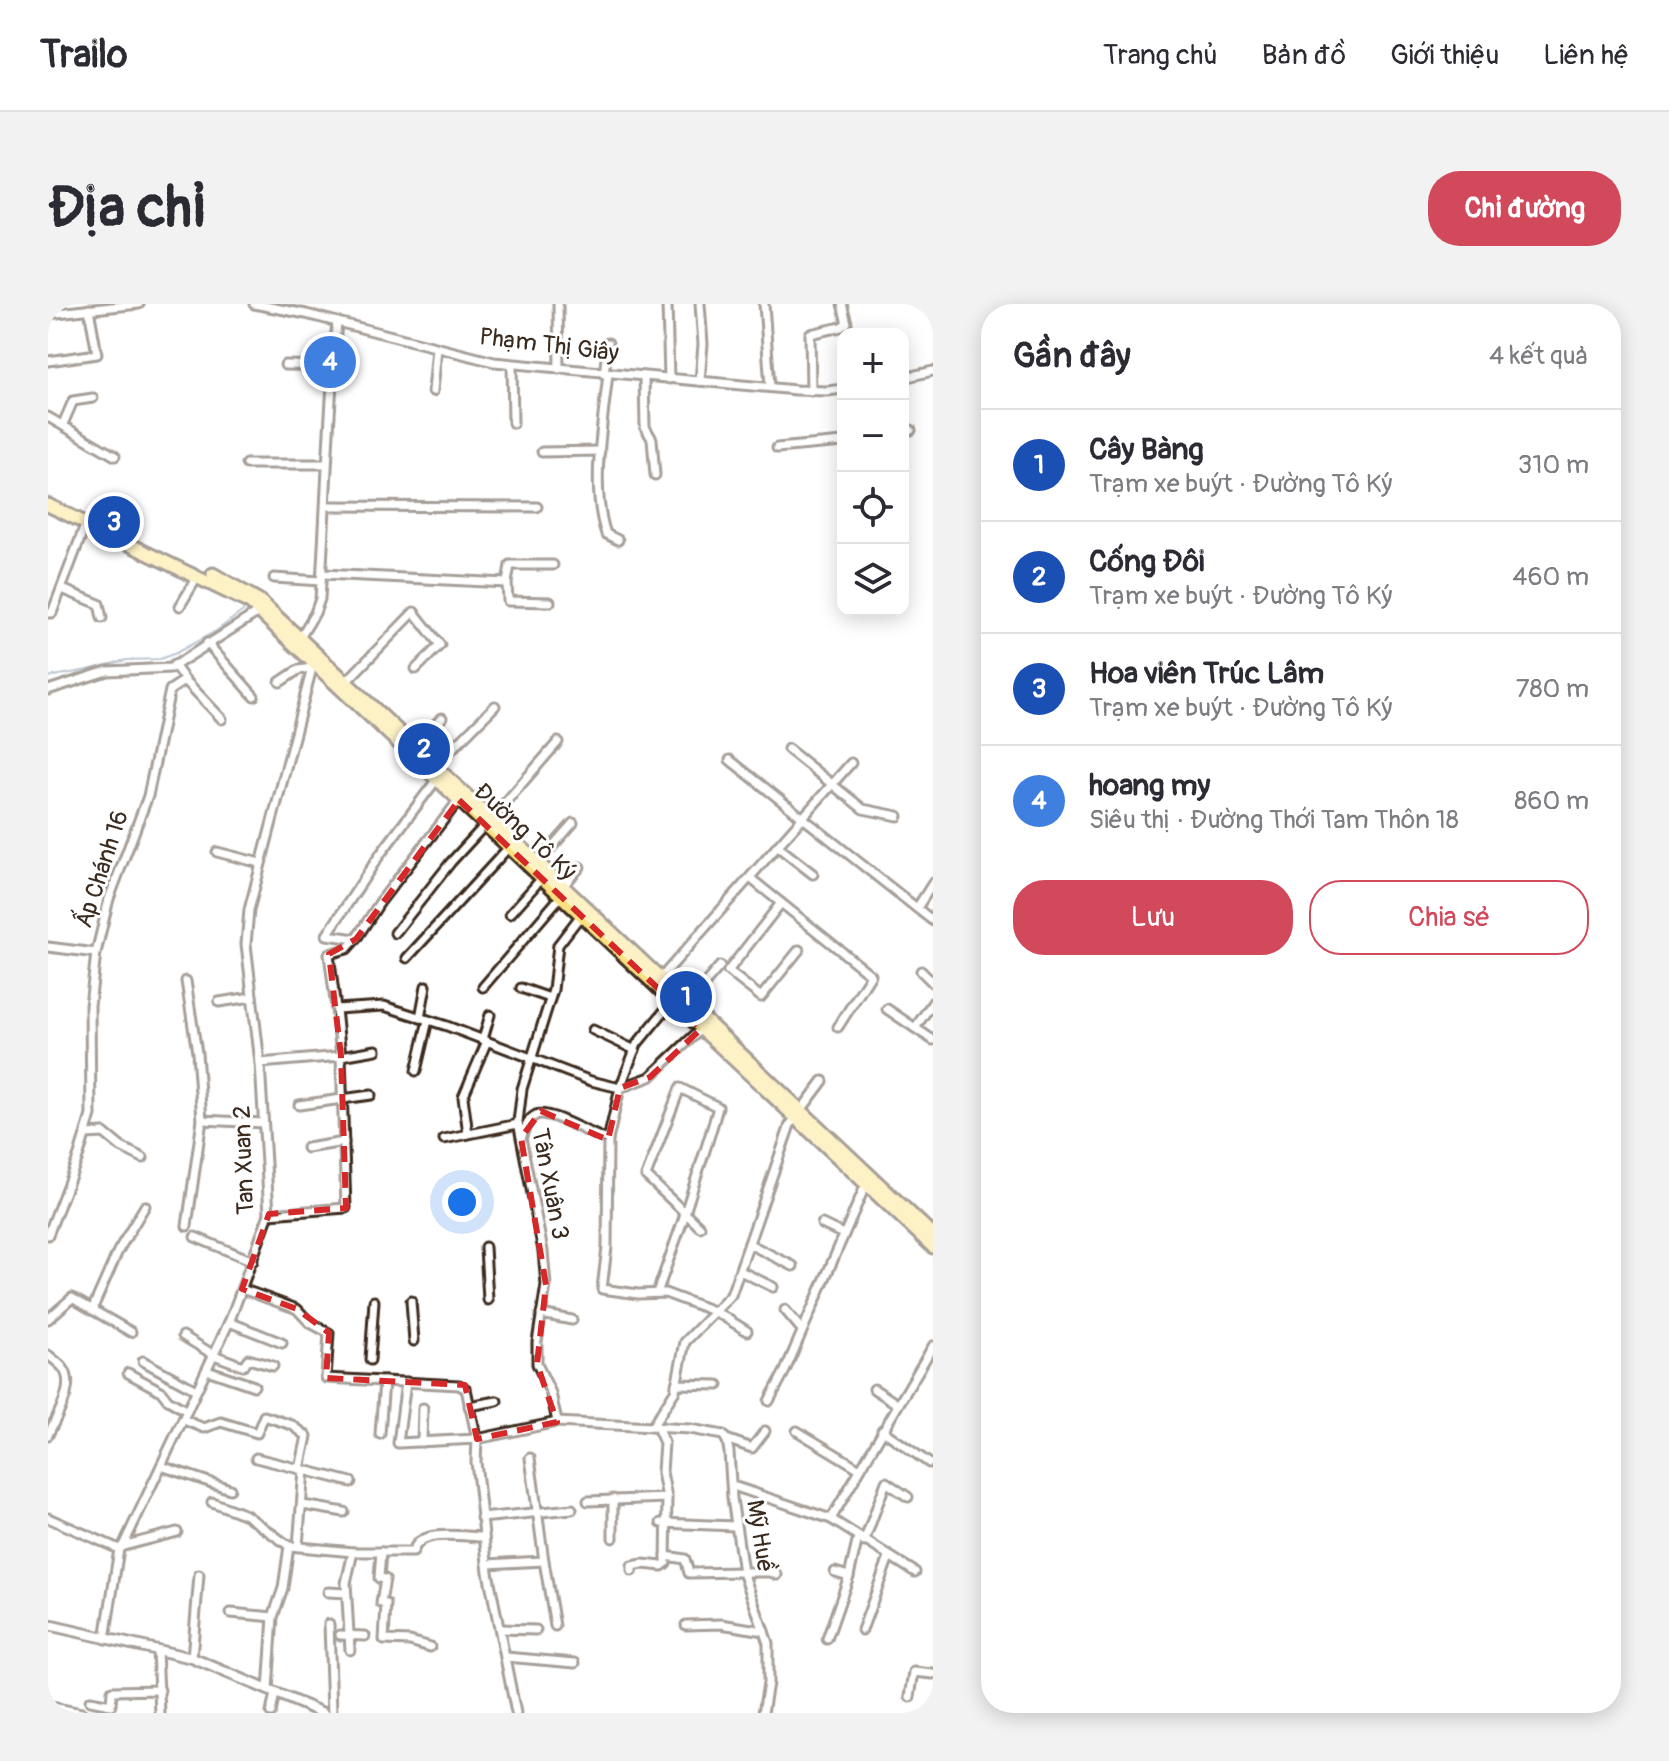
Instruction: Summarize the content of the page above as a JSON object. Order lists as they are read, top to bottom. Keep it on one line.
{"streets":{"main road":["Đường Tô Ký"],"street":["Phạm Thị Giây","Ấp Chánh 16","Tan Xuan 2","Tân Xuân 3","Mỹ Huề"]},"crossings":[["Đường Tô Ký","Tan Xuan 2"],["Đường Tô Ký","Tân Xuân 3"]],"page":{"header":"Trailo","nav":["Trang chủ","Bản đồ","Giới thiệu","Liên hệ"],"buttons":["Chỉ đường",["Lưu","Chia sẻ"]],"title":"Địa chỉ","heading":["Gần đây","4 kết quả"],"map_buttons":["+","−"],"pins":["4","3","2","1"],"list":[{"mark":"1","name":"Cây Bàng","note":"Trạm xe buýt · Đường Tô Ký","value":"310 m"},{"mark":"2","name":"Cống Đôi","note":"Trạm xe buýt · Đường Tô Ký","value":"460 m"},{"mark":"3","name":"Hoa viên Trúc Lâm","note":"Trạm xe buýt · Đường Tô Ký","value":"780 m"},{"mark":"4","name":"hoang my","note":"Siêu thị · Đường Thới Tam Thôn 18","value":"860 m"}]}}
